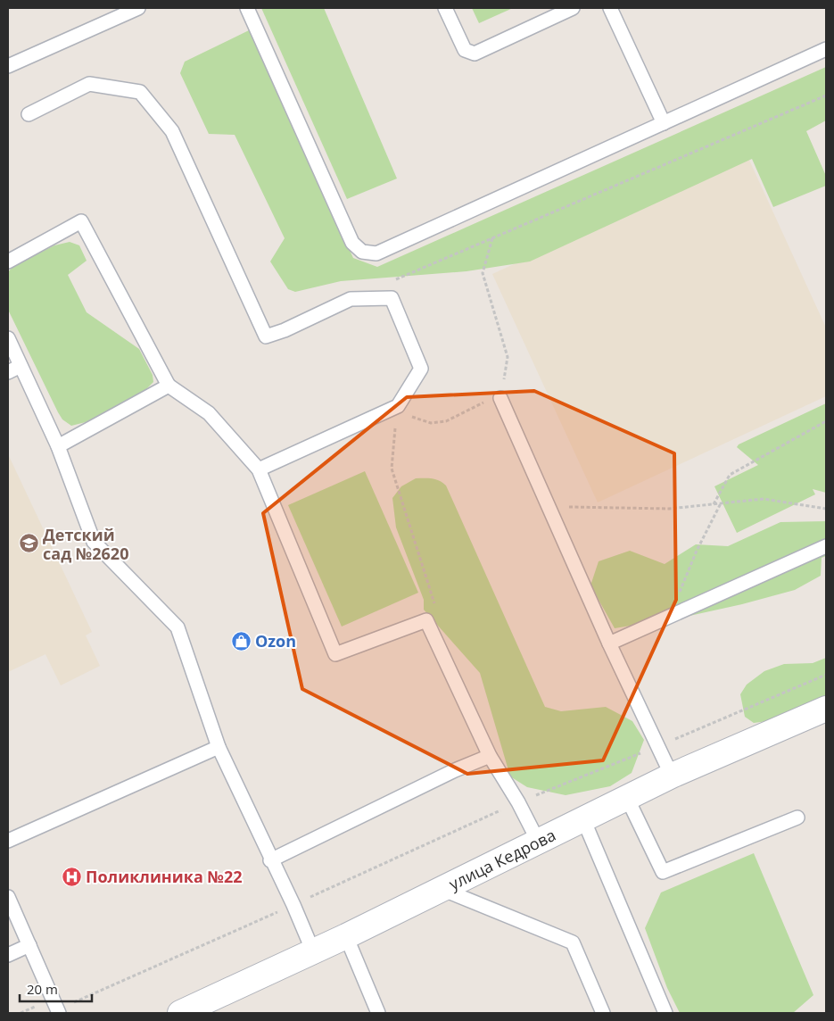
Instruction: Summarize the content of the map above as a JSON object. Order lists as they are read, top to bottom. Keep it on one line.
{"streets":{"street":["улица Кедрова"]},"places":{"school or university":["Детский сад №2620"],"shop":["Ozon"],"hospital":["Поликлиника №22"]},"scale_bar":"20 m"}
